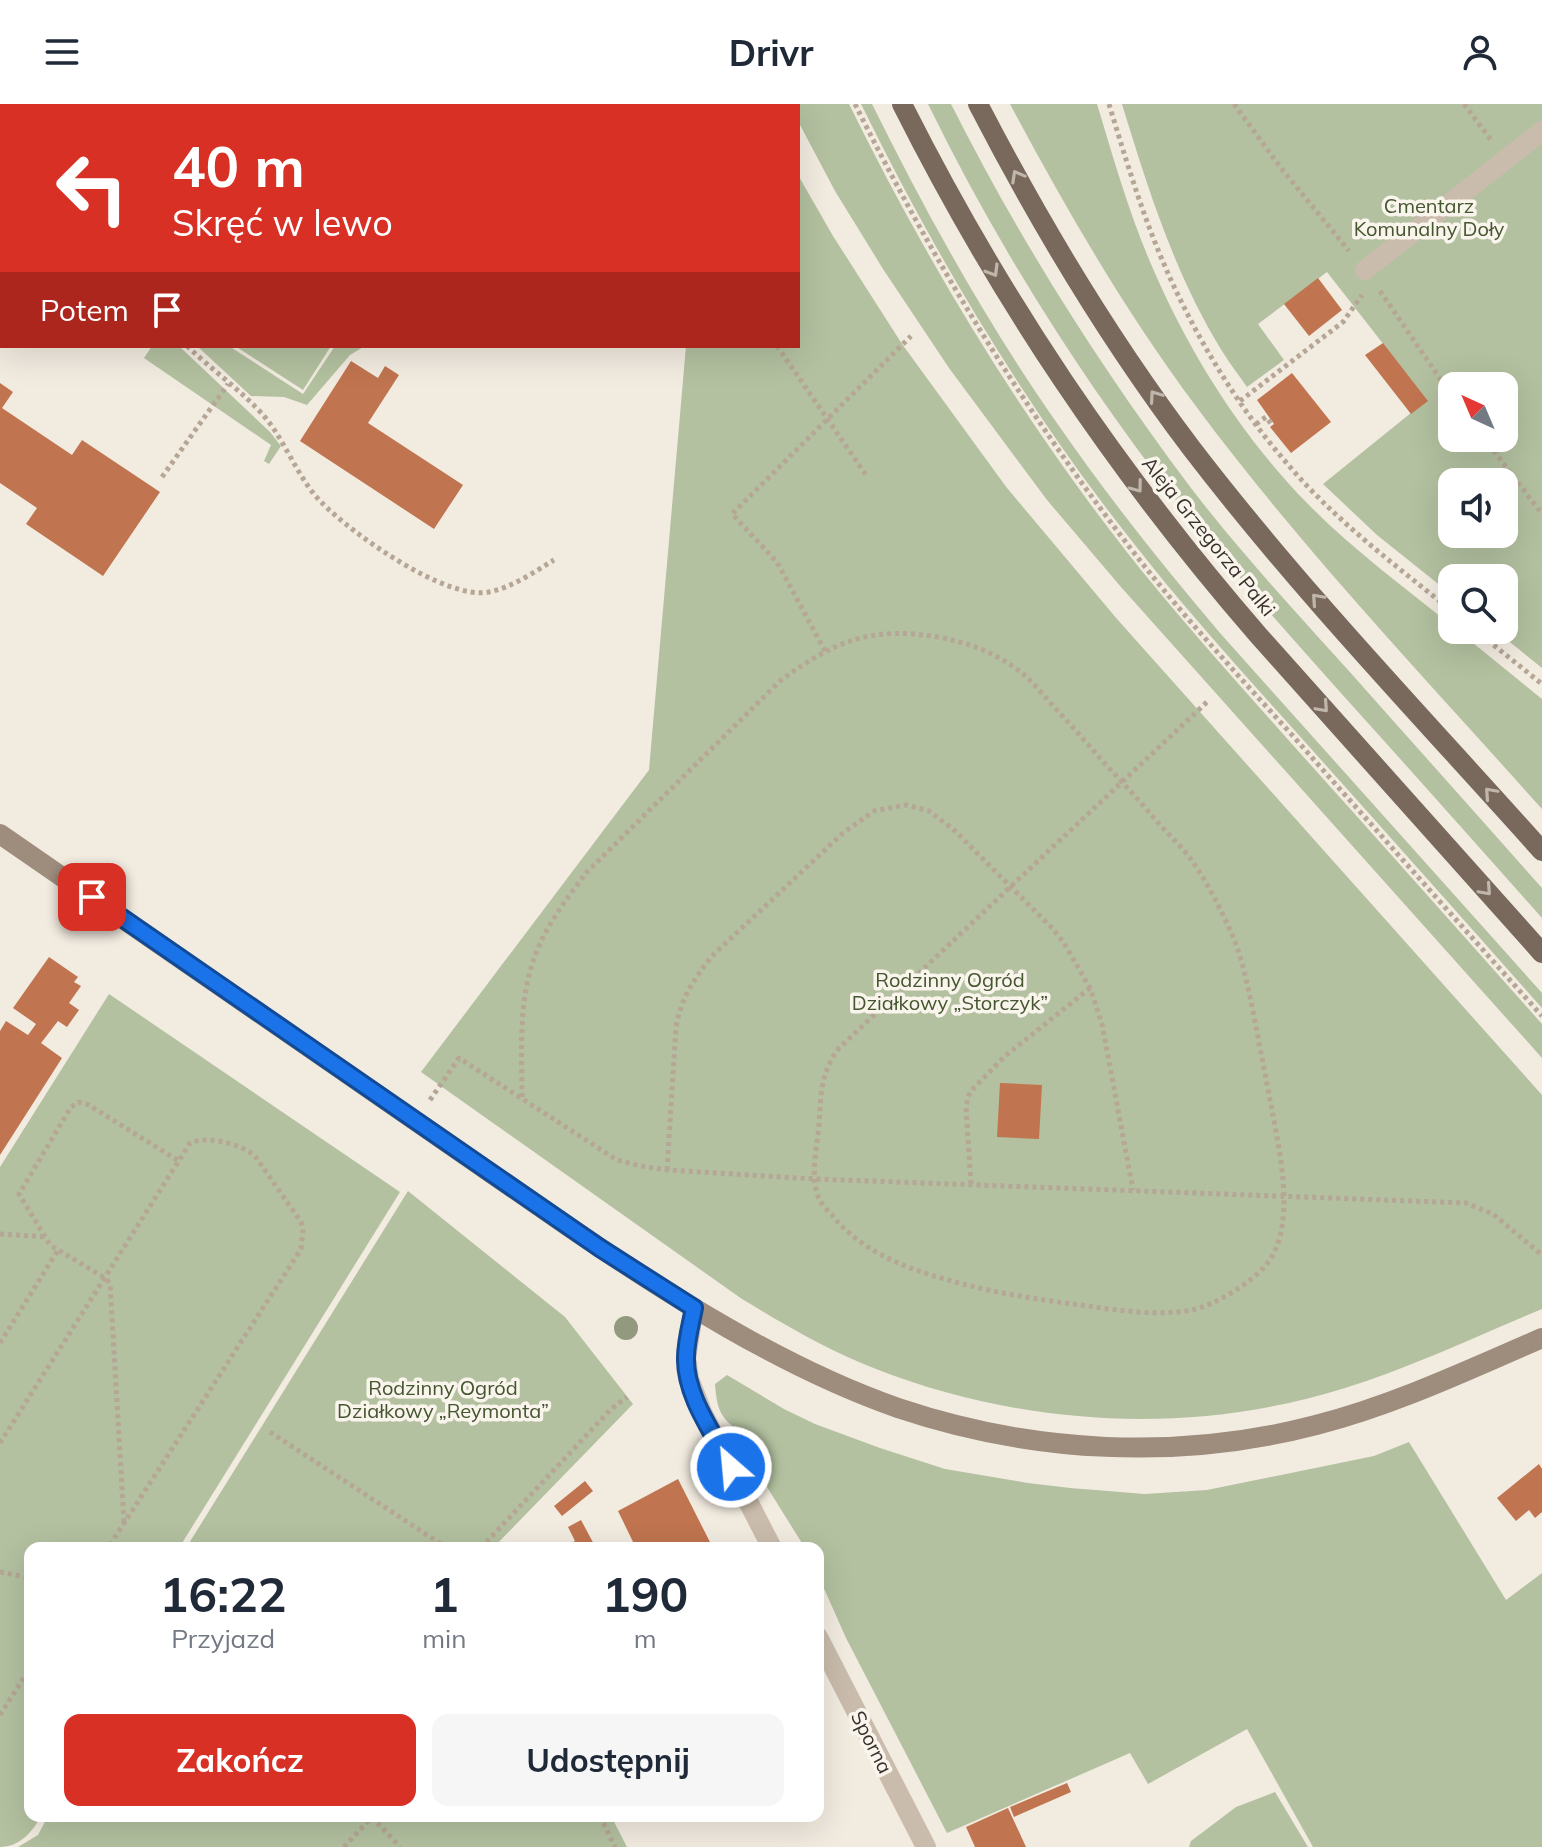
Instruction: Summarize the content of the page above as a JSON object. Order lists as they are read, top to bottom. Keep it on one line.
{"streets":{"main road":["Aleja Grzegorza Palki"],"street":["Sporna"]},"parks":["Cmentarz Komunalny Doły","Rodzinny Ogród Działkowy „Storczyk”","Rodzinny Ogród Działkowy „Reymonta”"],"north":"top left","page":{"header":"Drivr","turn":["40 m","Skręć w lewo"],"then":"Potem","eta":["16:22","Przyjazd","1","min","190","m"],"buttons":["Zakończ","Udostępnij"]}}
